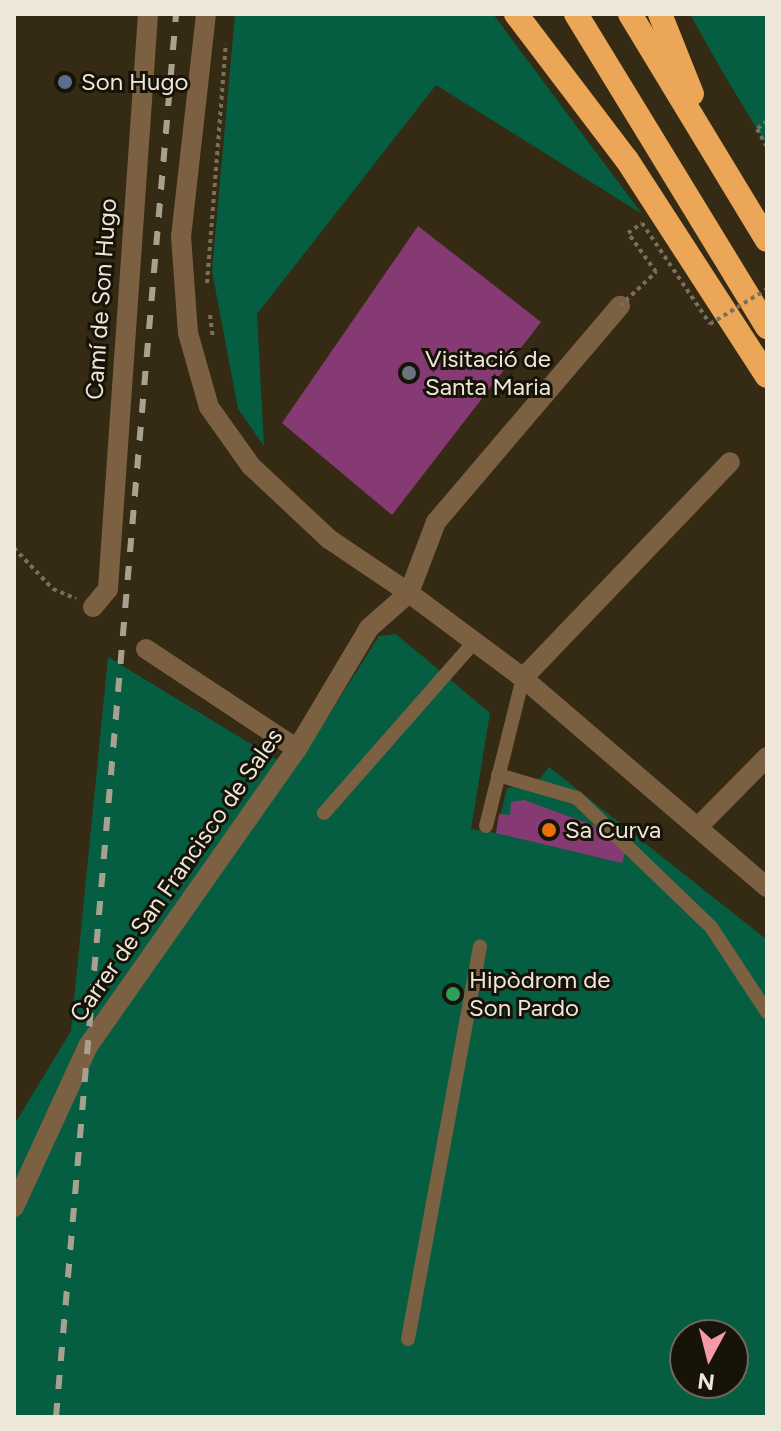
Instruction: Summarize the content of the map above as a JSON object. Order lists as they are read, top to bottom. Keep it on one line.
{"streets":{"street":["Camí de Son Hugo","Carrer de San Francisco de Sales"]},"places":["Son Hugo","Visitació de Santa Maria","Sa Curva","Hipòdrom de Son Pardo"],"north":"bottom"}
